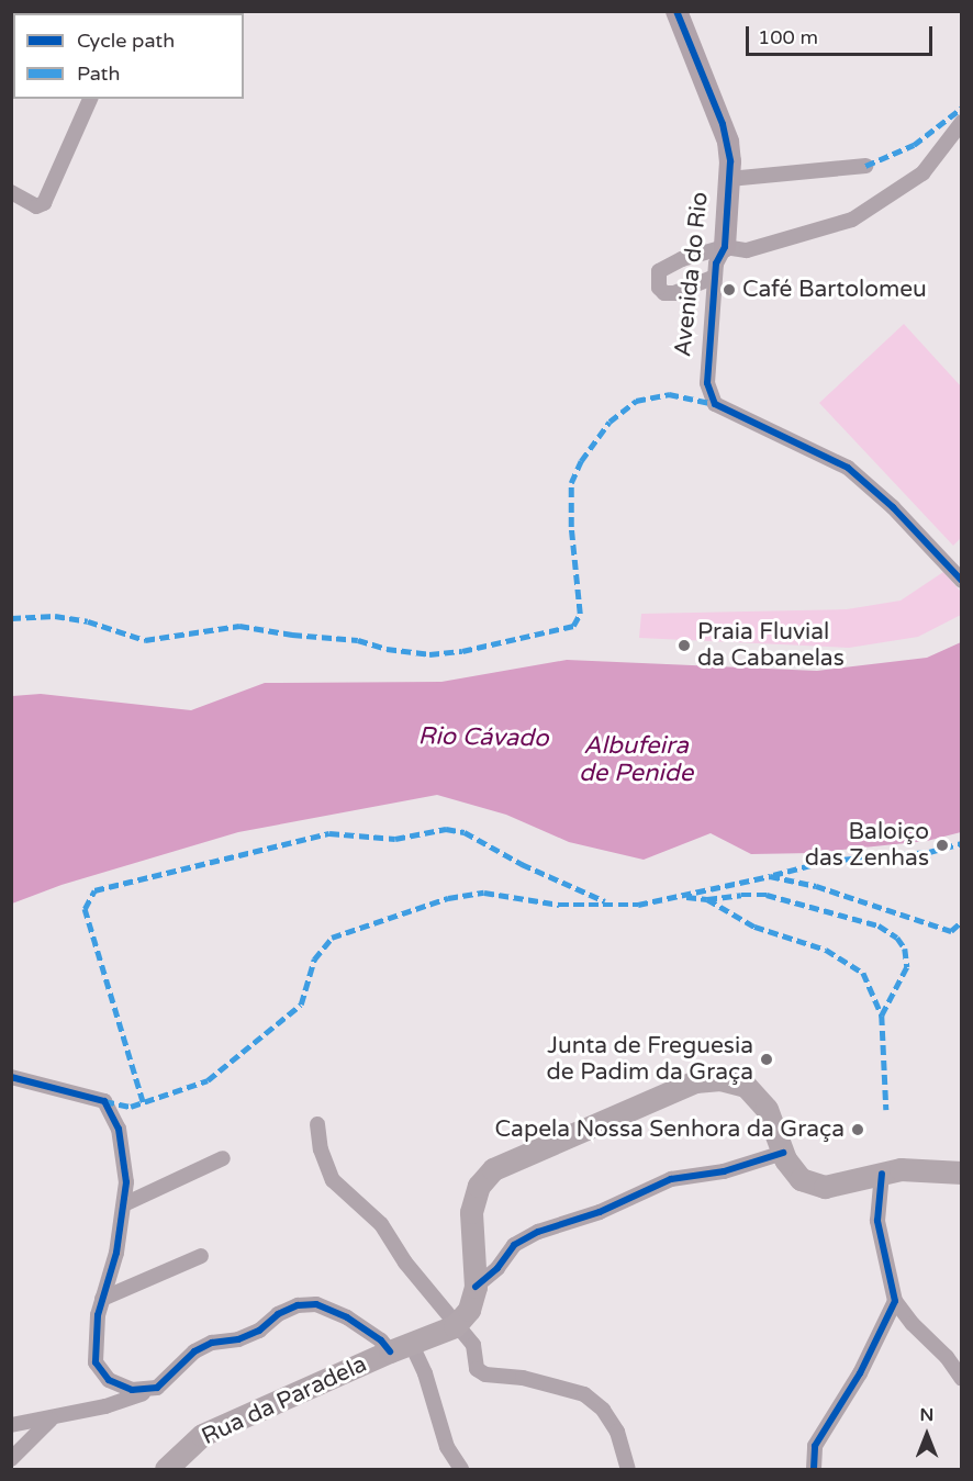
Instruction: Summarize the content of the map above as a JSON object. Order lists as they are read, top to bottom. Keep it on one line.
{"streets":{"main road":["Rua da Paradela"],"street":["Avenida do Rio"]},"water":["Rio Cávado","Albufeira de Penide"],"places":["Café Bartolomeu","Praia Fluvial da Cabanelas","Baloiço das Zenhas","Junta de Freguesia de Padim da Graça","Capela Nossa Senhora da Graça"],"legend":["Cycle path","Path"],"scale_bar":"100 m","north":"top"}
